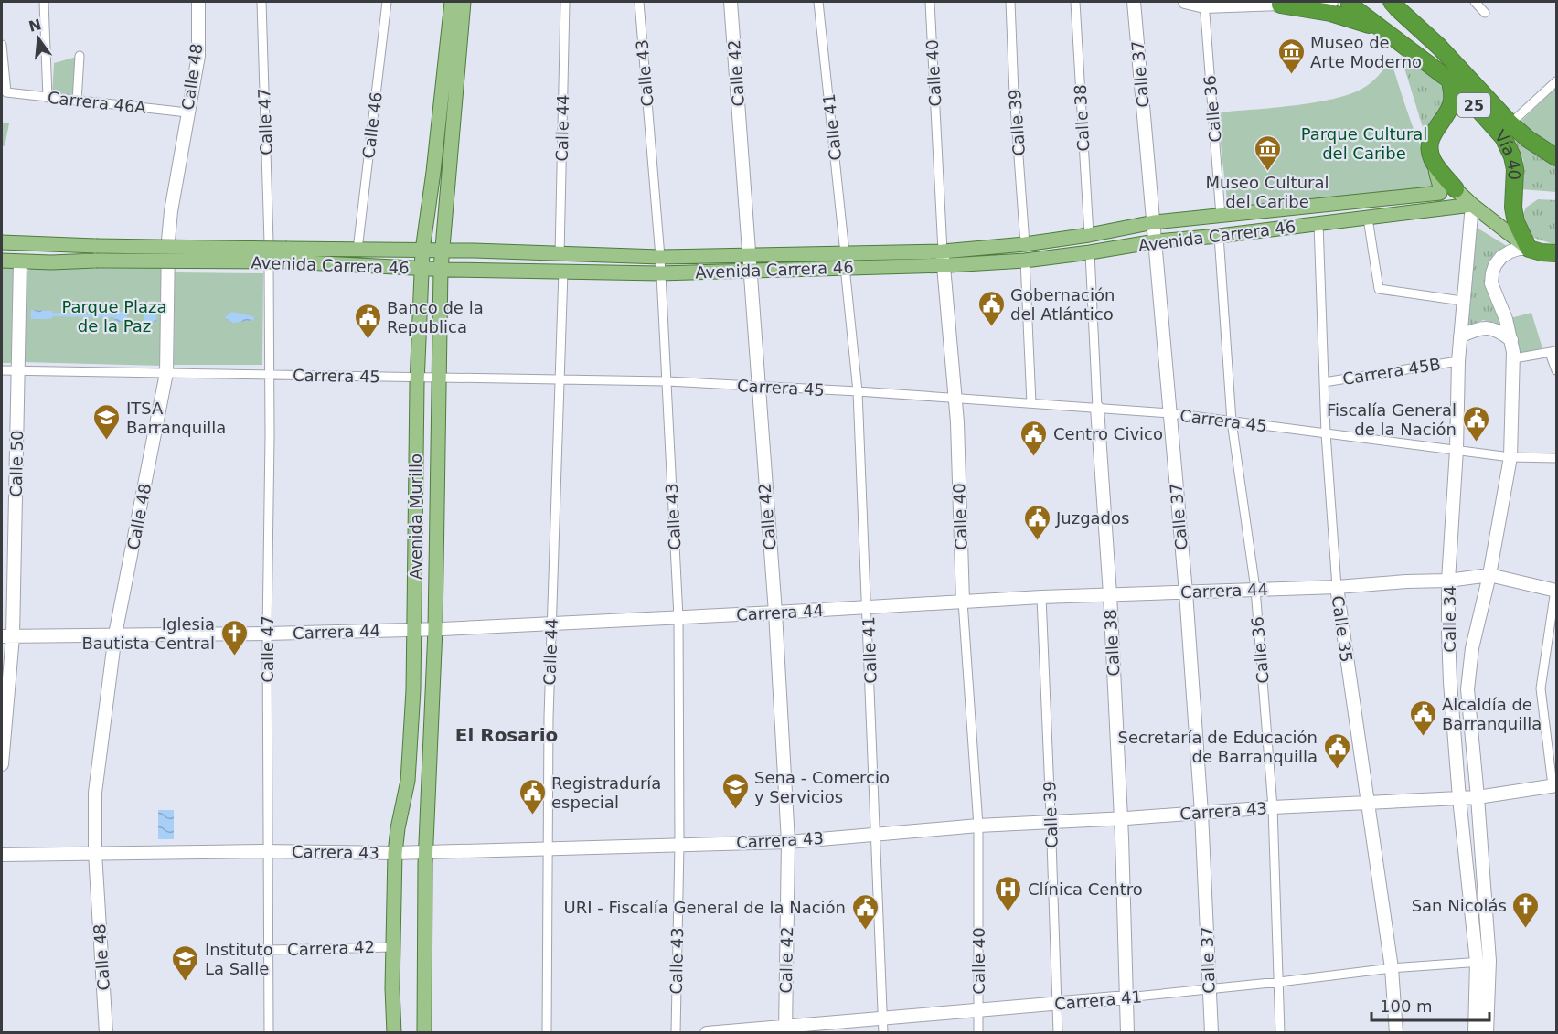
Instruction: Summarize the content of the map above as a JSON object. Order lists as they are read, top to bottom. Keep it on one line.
{"streets":{"highway":["25","Vía 40"],"main road":["Avenida Carrera 46","Avenida Murillo"],"street":["Calle 43","Calle 42","Calle 40","Calle 37","Calle 48","Carrera 46A","Calle 36","Calle 38","Calle 47","Calle 39","Calle 46","Calle 41","Calle 44","Carrera 45B","Carrera 45","Calle 50","Carrera 44","Calle 34","Calle 35","Carrera 43","Carrera 42","Carrera 41"]},"crossings":[["Calle 43","Avenida Carrera 46"],["Calle 43","Carrera 45"],["Calle 43","Carrera 44"],["Calle 43","Carrera 43"],["Calle 42","Avenida Carrera 46"],["Calle 42","Carrera 45"],["Calle 42","Carrera 44"],["Calle 42","Carrera 43"],["Calle 42","Carrera 41"],["Calle 40","Avenida Carrera 46"],["Calle 40","Carrera 45"],["Calle 40","Carrera 44"],["Calle 40","Carrera 43"],["Calle 40","Carrera 41"],["Calle 37","Avenida Carrera 46"],["Calle 37","Carrera 45"],["Calle 37","Carrera 44"],["Calle 37","Carrera 43"],["Calle 37","Carrera 41"],["Calle 48","Carrera 46A"],["Calle 48","Carrera 45"],["Calle 48","Carrera 44"],["Calle 48","Carrera 43"],["25","Vía 40"],["25","Avenida Carrera 46"],["25","Calle 34"],["Calle 36","Avenida Carrera 46"],["Calle 36","Carrera 45"],["Calle 36","Carrera 44"],["Calle 36","Carrera 43"],["Calle 36","Carrera 41"],["Calle 38","Avenida Carrera 46"],["Calle 38","Carrera 45"],["Calle 38","Carrera 44"],["Calle 38","Carrera 43"],["Calle 38","Carrera 41"],["Calle 47","Carrera 45"],["Calle 47","Carrera 44"],["Calle 47","Carrera 43"],["Calle 47","Carrera 42"],["Calle 39","Avenida Carrera 46"],["Calle 39","Carrera 44"],["Calle 39","Carrera 43"],["Calle 39","Carrera 41"],["Calle 46","Avenida Carrera 46"],["Calle 41","Avenida Carrera 46"],["Calle 41","Carrera 45"],["Calle 41","Carrera 44"],["Calle 41","Carrera 43"],["Calle 41","Carrera 41"],["Calle 44","Avenida Carrera 46"],["Calle 44","Carrera 45"],["Calle 44","Carrera 44"],["Calle 44","Carrera 43"],["Vía 40","Calle 34"],["Avenida Carrera 46","Calle 50"],["Avenida Carrera 46","Avenida Murillo"],["Avenida Carrera 46","Calle 34"],["Avenida Carrera 46","Calle 35"],["Carrera 45B","Calle 34"],["Carrera 45B","Calle 35"],["Carrera 45","Calle 50"],["Carrera 45","Avenida Murillo"],["Carrera 45","Calle 34"],["Carrera 45","Calle 35"],["Calle 50","Carrera 44"],["Avenida Murillo","Carrera 44"],["Avenida Murillo","Carrera 43"],["Avenida Murillo","Carrera 42"],["Carrera 44","Calle 34"],["Carrera 44","Calle 35"],["Calle 34","Carrera 43"],["Calle 34","Carrera 41"],["Calle 35","Carrera 43"],["Calle 35","Carrera 41"]],"districts":["El Rosario"],"parks":["Parque Cultural del Caribe","Parque Plaza de la Paz"],"places":{"museum":["Museo de Arte Moderno","Museo Cultural del Caribe"],"public building":["Gobernación del Atlántico","Banco de la Republica","Fiscalía General de la Nación","Centro Civico","Juzgados","Alcaldía de Barranquilla","Secretaría de Educación de Barranquilla","Registraduría especial","URI - Fiscalía General de la Nación"],"school or university":["ITSA Barranquilla","Sena - Comercio y Servicios","Instituto La Salle"],"church":["Iglesia Bautista Central","San Nicolás"],"hospital":["Clínica Centro"]},"scale_bar":"100 m","north":"top"}
